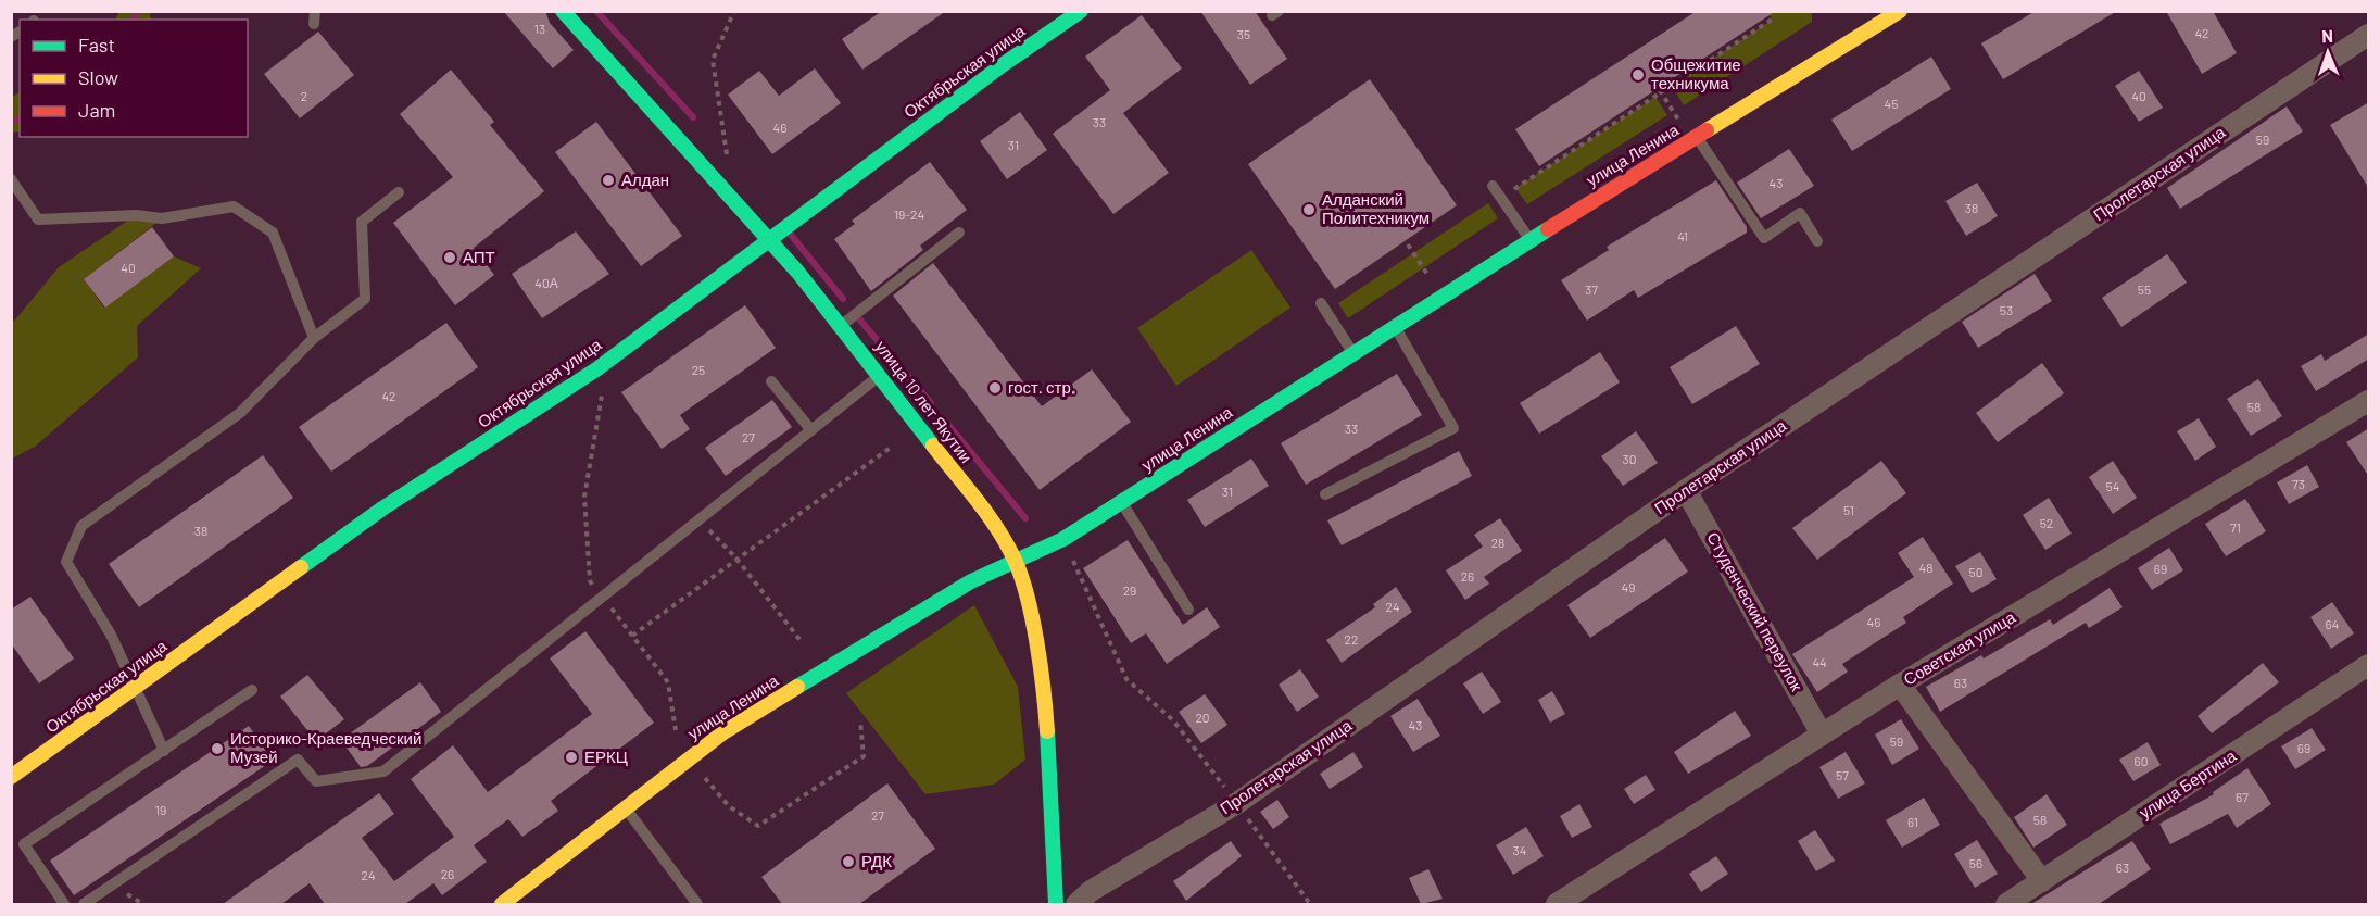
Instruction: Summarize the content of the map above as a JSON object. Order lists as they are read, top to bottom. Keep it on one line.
{"streets":{"main road":["Октябрьская улица","улица Ленина","улица 10 лет Якутии"],"street":["Пролетарская улица","Студенческий переулок","Советская улица","улица Бертина"]},"crossings":[["Октябрьская улица","улица 10 лет Якутии"],["улица Ленина","улица 10 лет Якутии"],["Пролетарская улица","Студенческий переулок"],["Студенческий переулок","Советская улица"]],"places":["Общежитие техникума","Алдан","Алданский Политехникум","АПТ","гост. стр.","Историко-Краеведческий Музей","ЕРКЦ","РДК"],"house_numbers":["13","42","35","2","40","45","33","46","59","31","43","38","19-24","41","40","40А","37","55","53","25","42","58","33","27","30","73","54","31","51","52","71","38","28","48","69","50","26","49","29","24","46","64","22","44","63","20","43","59","69","60","57","67","19","27","58","61","34","56","63","26","24"],"legend":["Fast","Slow","Jam"],"north":"top"}
